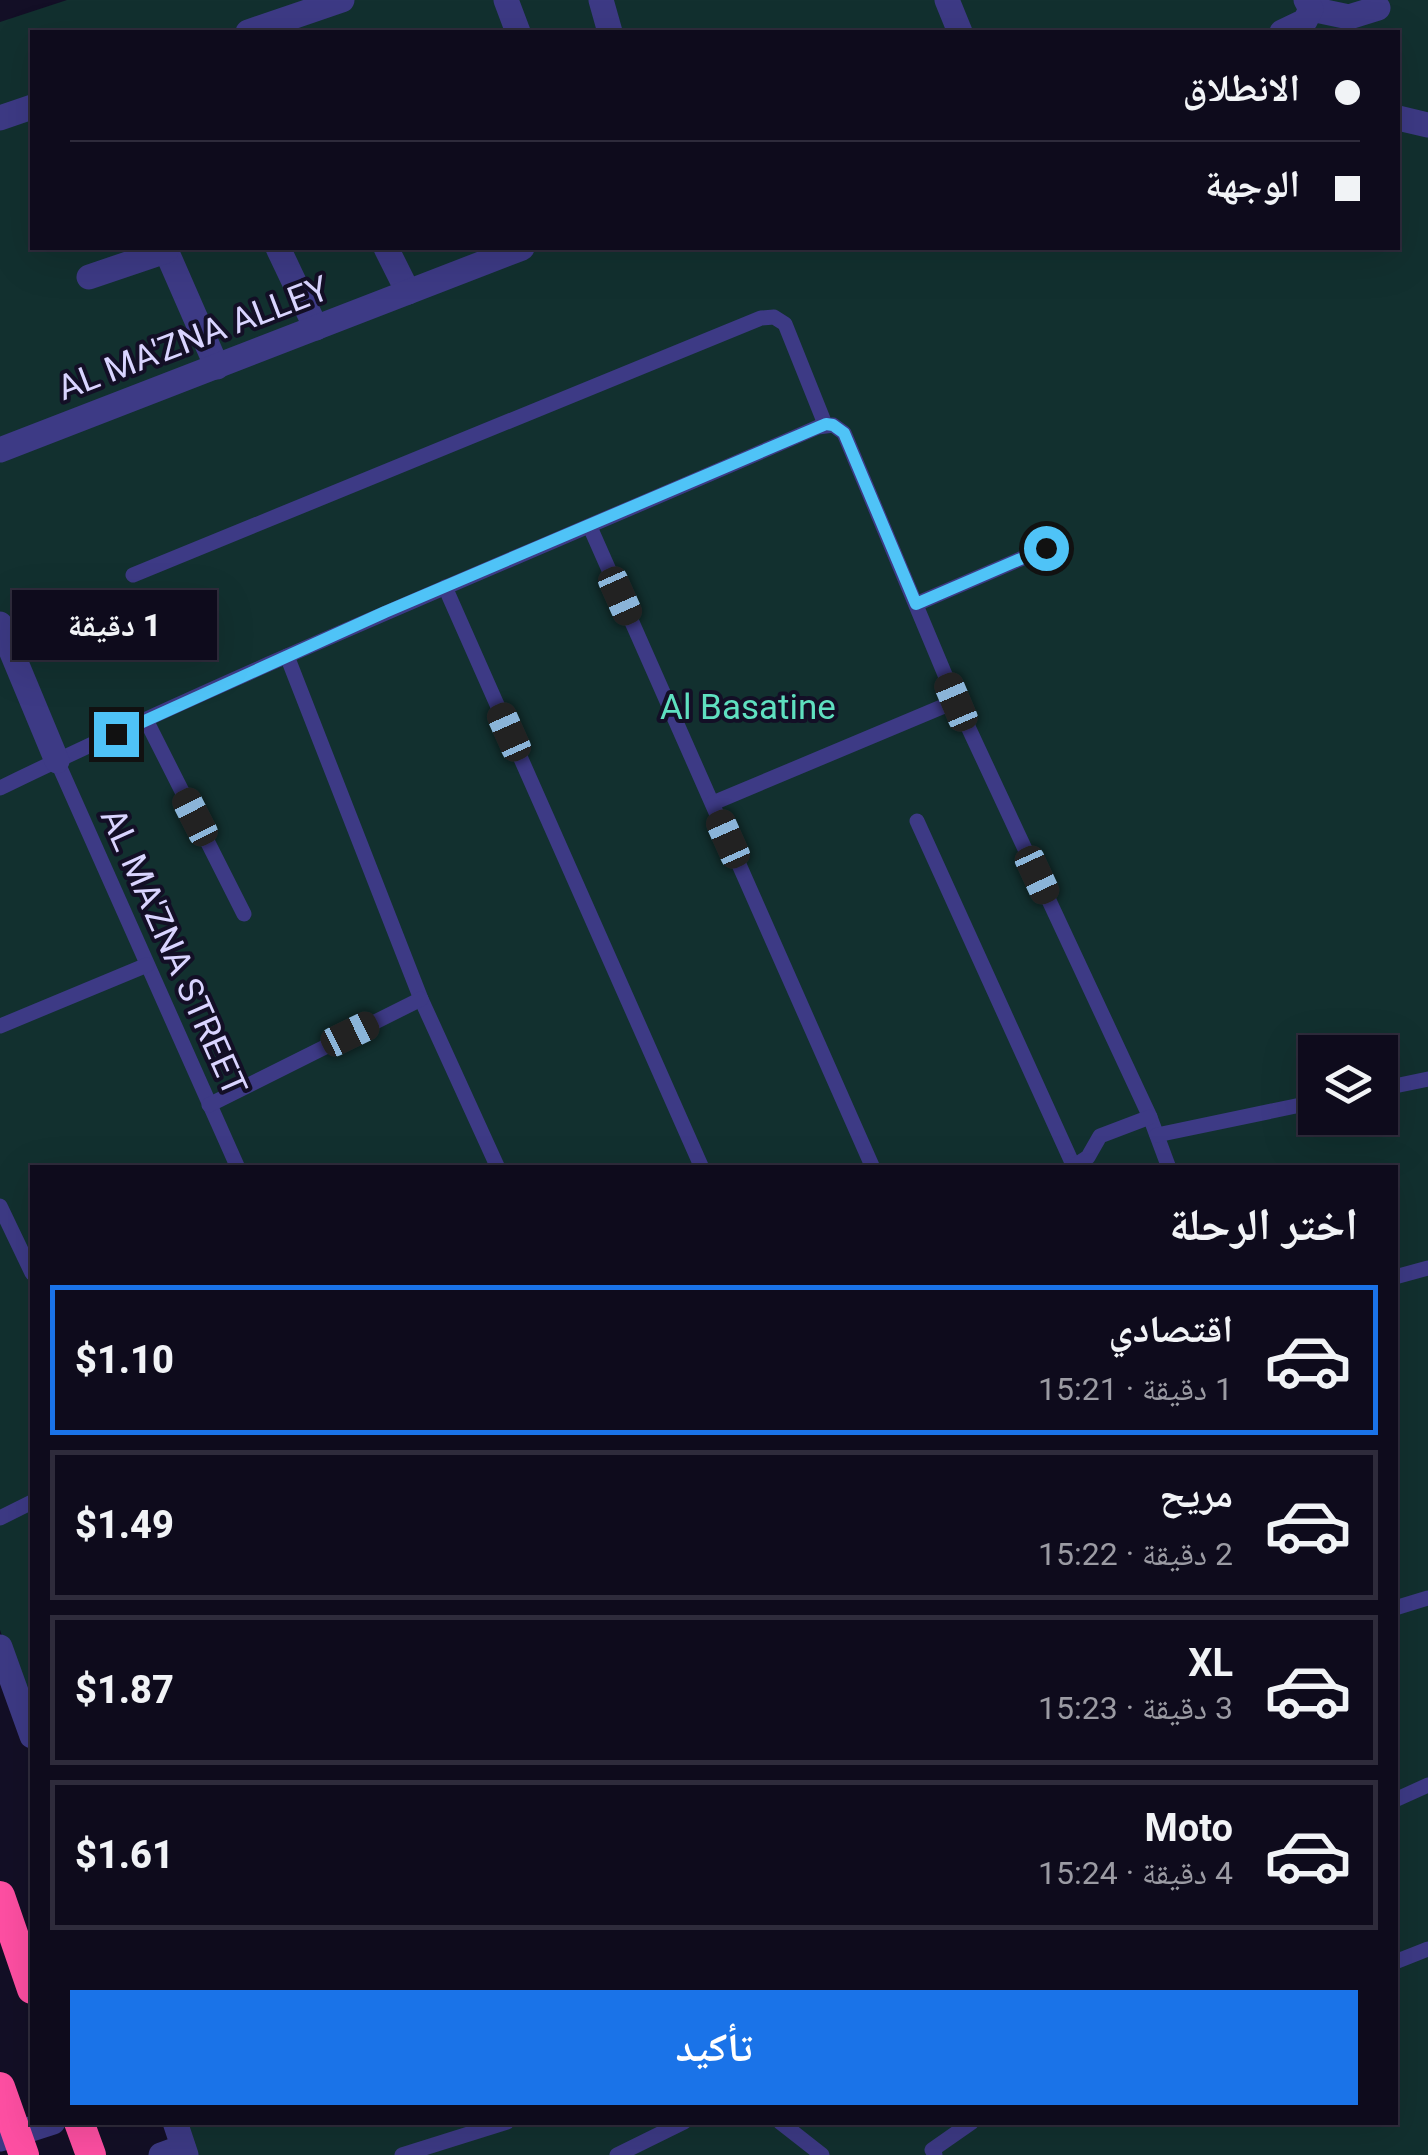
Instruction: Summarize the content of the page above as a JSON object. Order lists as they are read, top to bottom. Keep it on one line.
{"streets":{"street":["AL MA'ZNA ALLEY"],"lane":["AL MA'ZNA STREET"]},"parks":["Al Basatine"],"page":{"banner":["الانطلاق","الوجهة"],"bubble":"1 دقيقة","heading":"اختر الرحلة","list":[{"name":"اقتصادي","note":"1 دقيقة · 15:21","value":"$1.10"},{"name":"مريح","note":"2 دقيقة · 15:22","value":"$1.49"},{"name":"XL","note":"3 دقيقة · 15:23","value":"$1.87"},{"name":"Moto","note":"4 دقيقة · 15:24","value":"$1.61"}],"buttons":"تأكيد"}}
